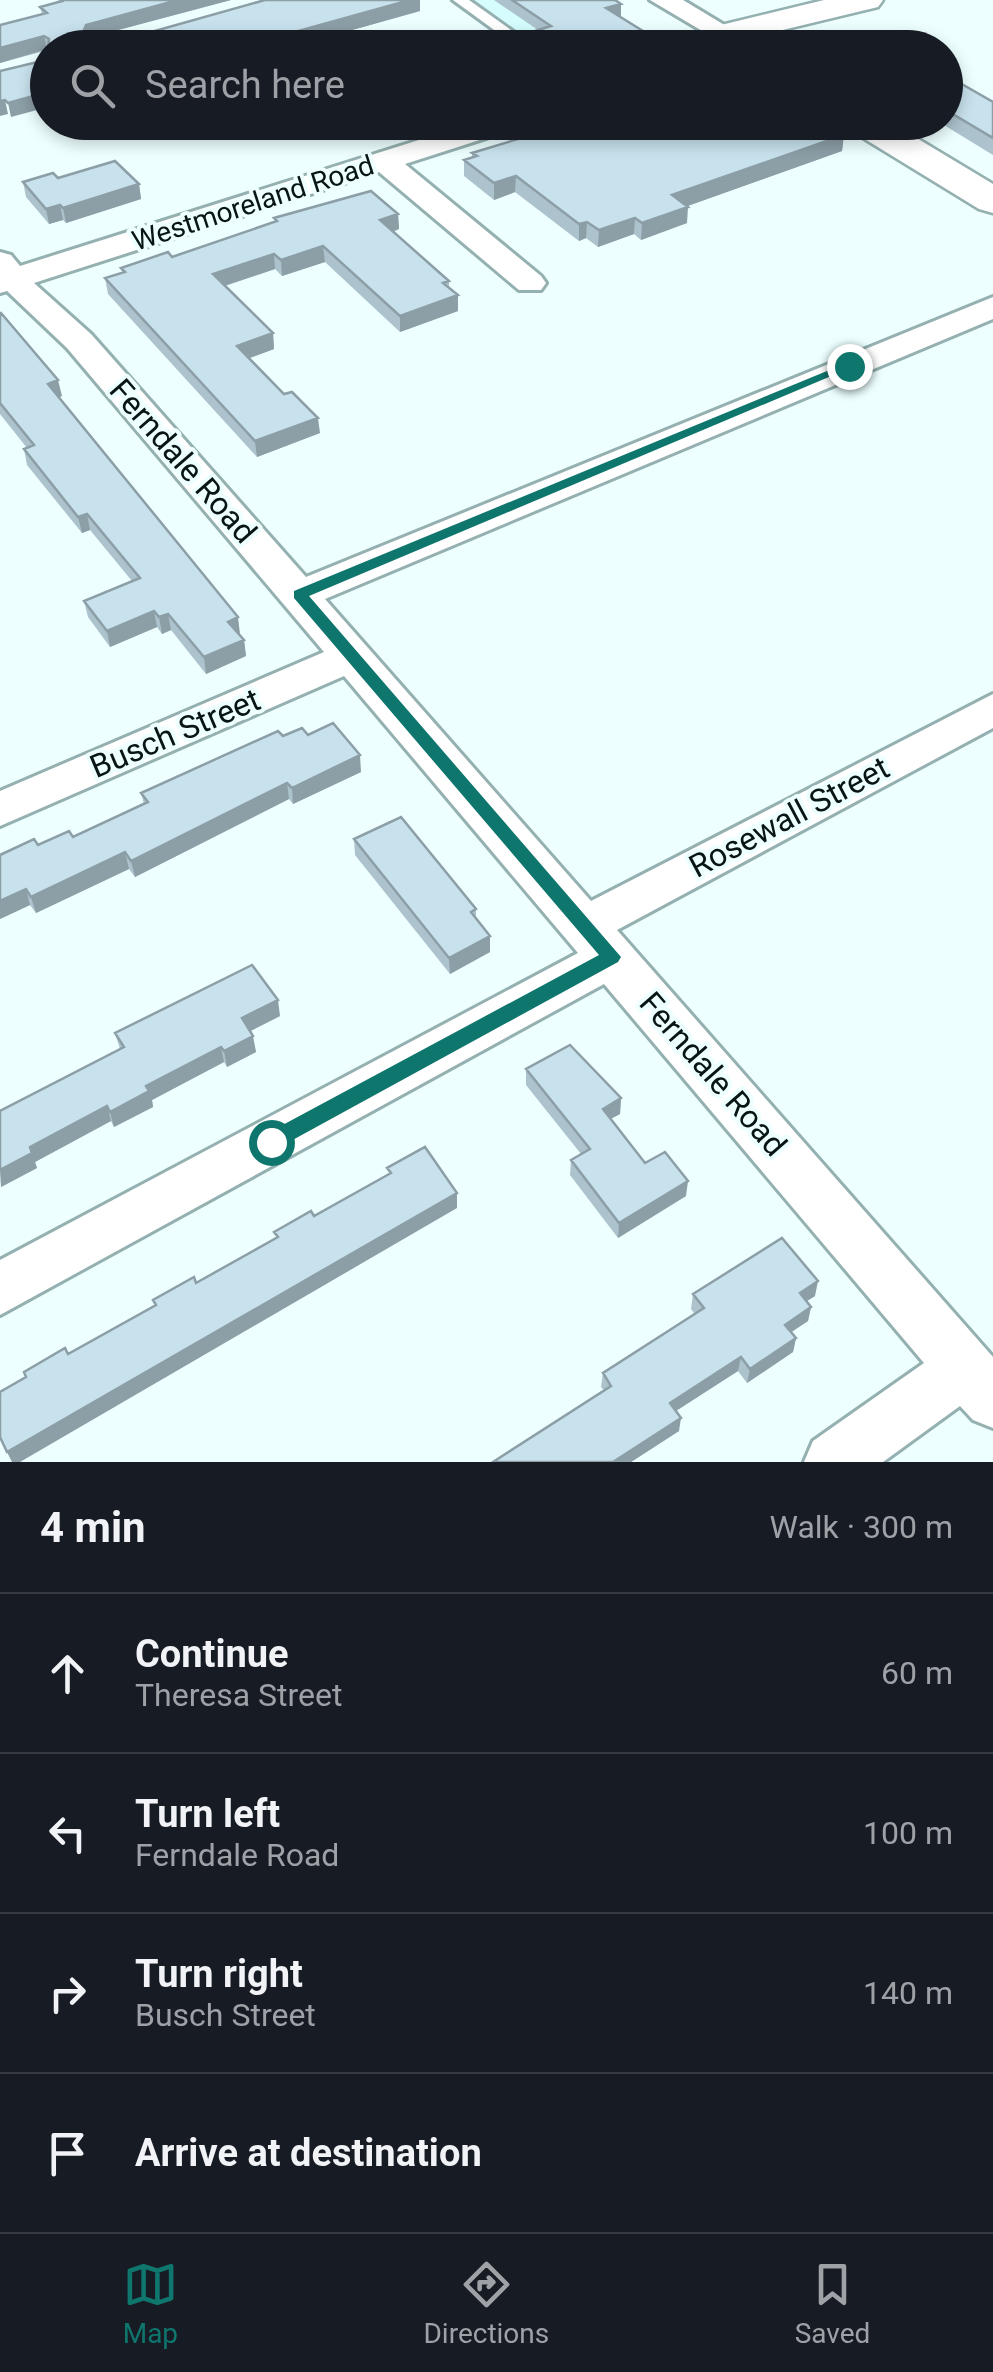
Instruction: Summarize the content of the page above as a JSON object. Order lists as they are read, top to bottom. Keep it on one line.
{"streets":{"street":["Westmoreland Road","Ferndale Road","Busch Street","Rosewall Street"]},"crossings":[["Westmoreland Road","Ferndale Road"],["Ferndale Road","Busch Street"],["Ferndale Road","Rosewall Street"]],"page":{"search":"Search here","heading":["4 min","Walk · 300 m"],"list":[["Continue","Theresa Street","60 m"],["Turn left","Ferndale Road","100 m"],["Turn right","Busch Street","140 m"],"Arrive at destination"],"nav":["Map","Directions","Saved"]}}
